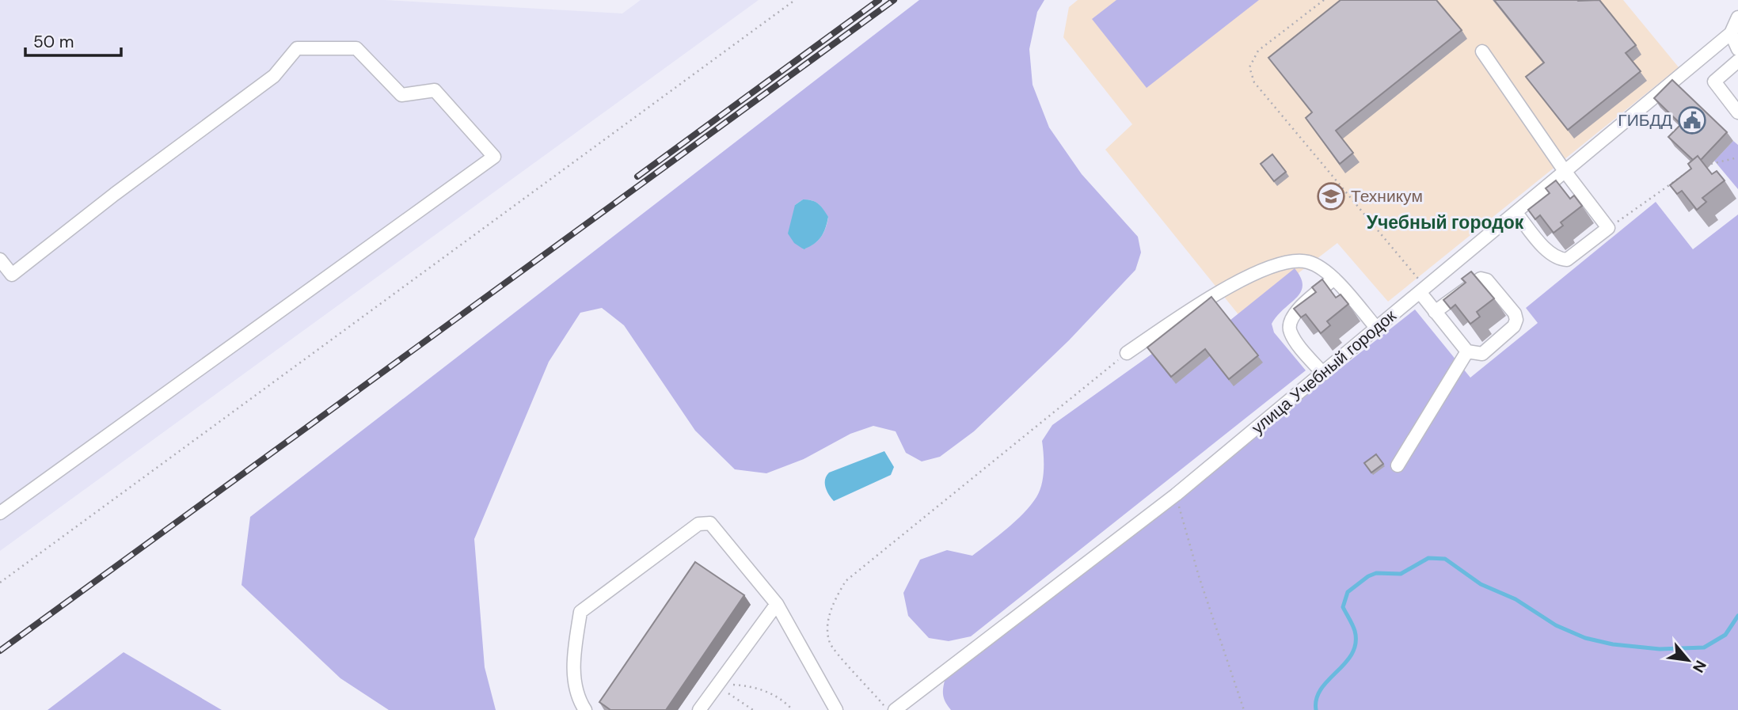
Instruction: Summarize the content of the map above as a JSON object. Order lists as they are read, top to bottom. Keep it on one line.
{"streets":{"lane":["улица Учебный городок"]},"districts":["Учебный городок"],"places":{"public building":["ГИБДД"],"school or university":["Техникум"]},"scale_bar":"50 m","north":"bottom right"}
